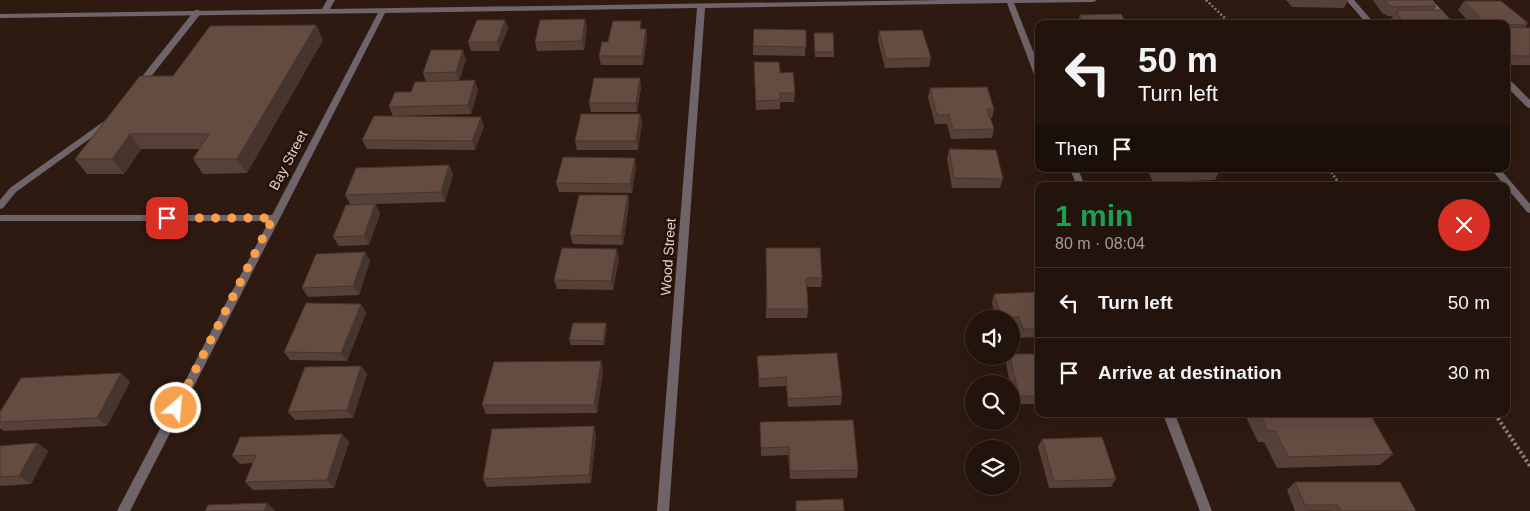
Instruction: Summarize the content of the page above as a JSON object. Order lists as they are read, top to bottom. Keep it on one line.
{"streets":{"street":["Bay Street","Wood Street"]},"page":{"turn":["50 m","Turn left"],"then":"Then","heading":["1 min","80 m · 08:04"],"list":[{"name":"Turn left","value":"50 m"},{"name":"Arrive at destination","value":"30 m"}]}}
